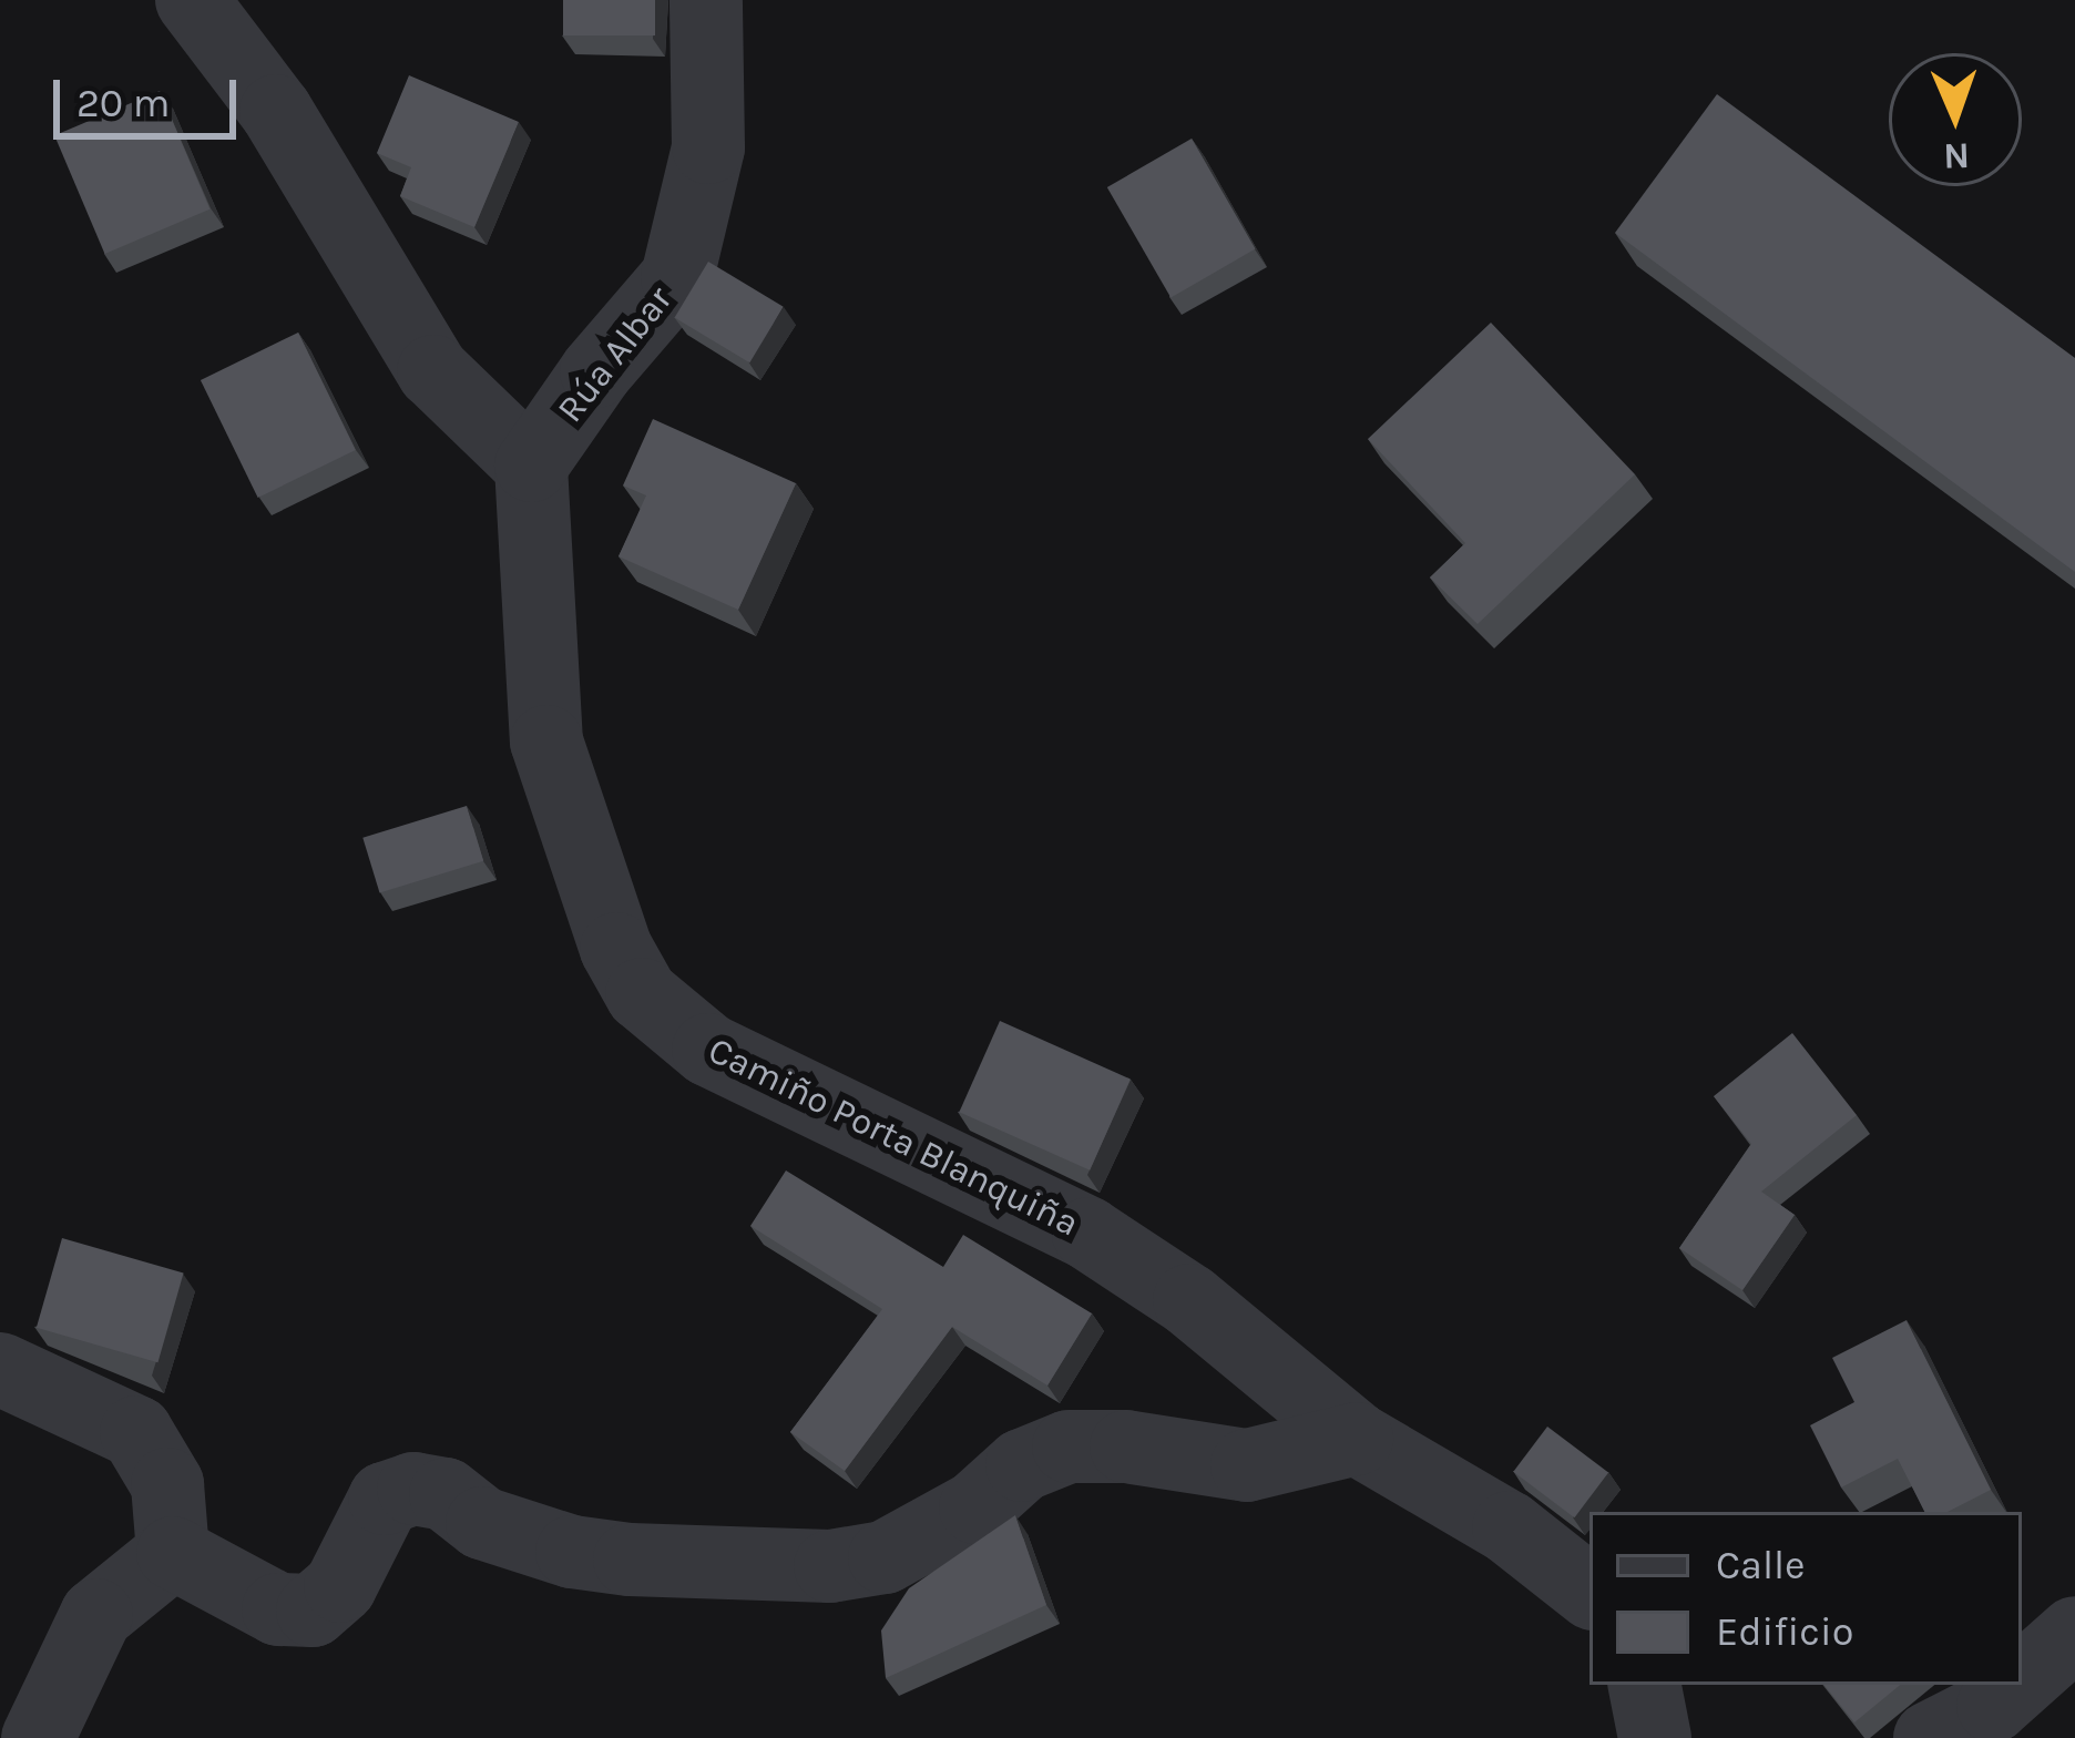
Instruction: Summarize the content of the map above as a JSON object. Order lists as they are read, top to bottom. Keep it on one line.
{"streets":{"street":["Rúa Albar","Camiño Porta Blanquiña"]},"crossings":[["Rúa Albar","Camiño Porta Blanquiña"]],"legend":["Calle","Edificio"],"scale_bar":"20 m","north":"bottom"}
